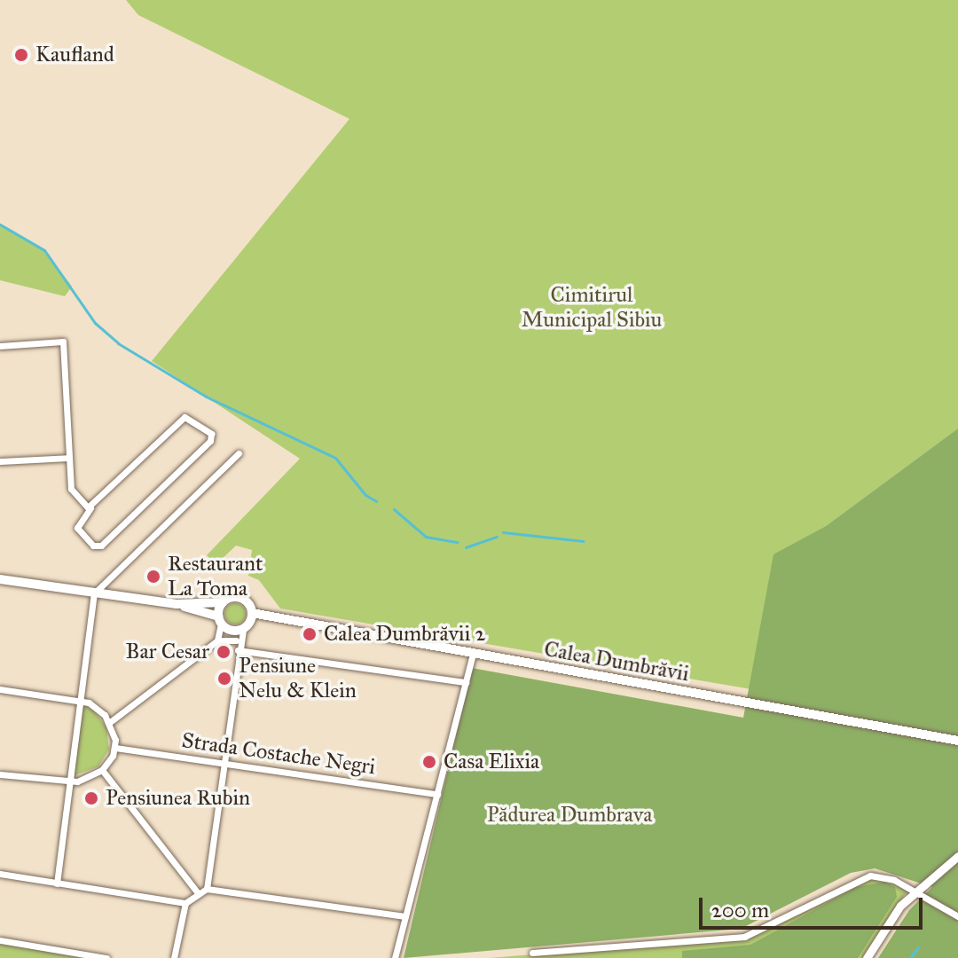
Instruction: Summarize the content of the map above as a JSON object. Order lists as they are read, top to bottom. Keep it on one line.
{"streets":{"main road":["Calea Dumbrăvii"],"street":["Strada Costache Negri"]},"parks":["Cimitirul Municipal Sibiu","Pădurea Dumbrava"],"places":["Kaufland","Restaurant La Toma","Calea Dumbrăvii 2","Bar Cesar","Pensiune Nelu & Klein","Casa Elixia","Pensiunea Rubin"],"scale_bar":"200 m"}
